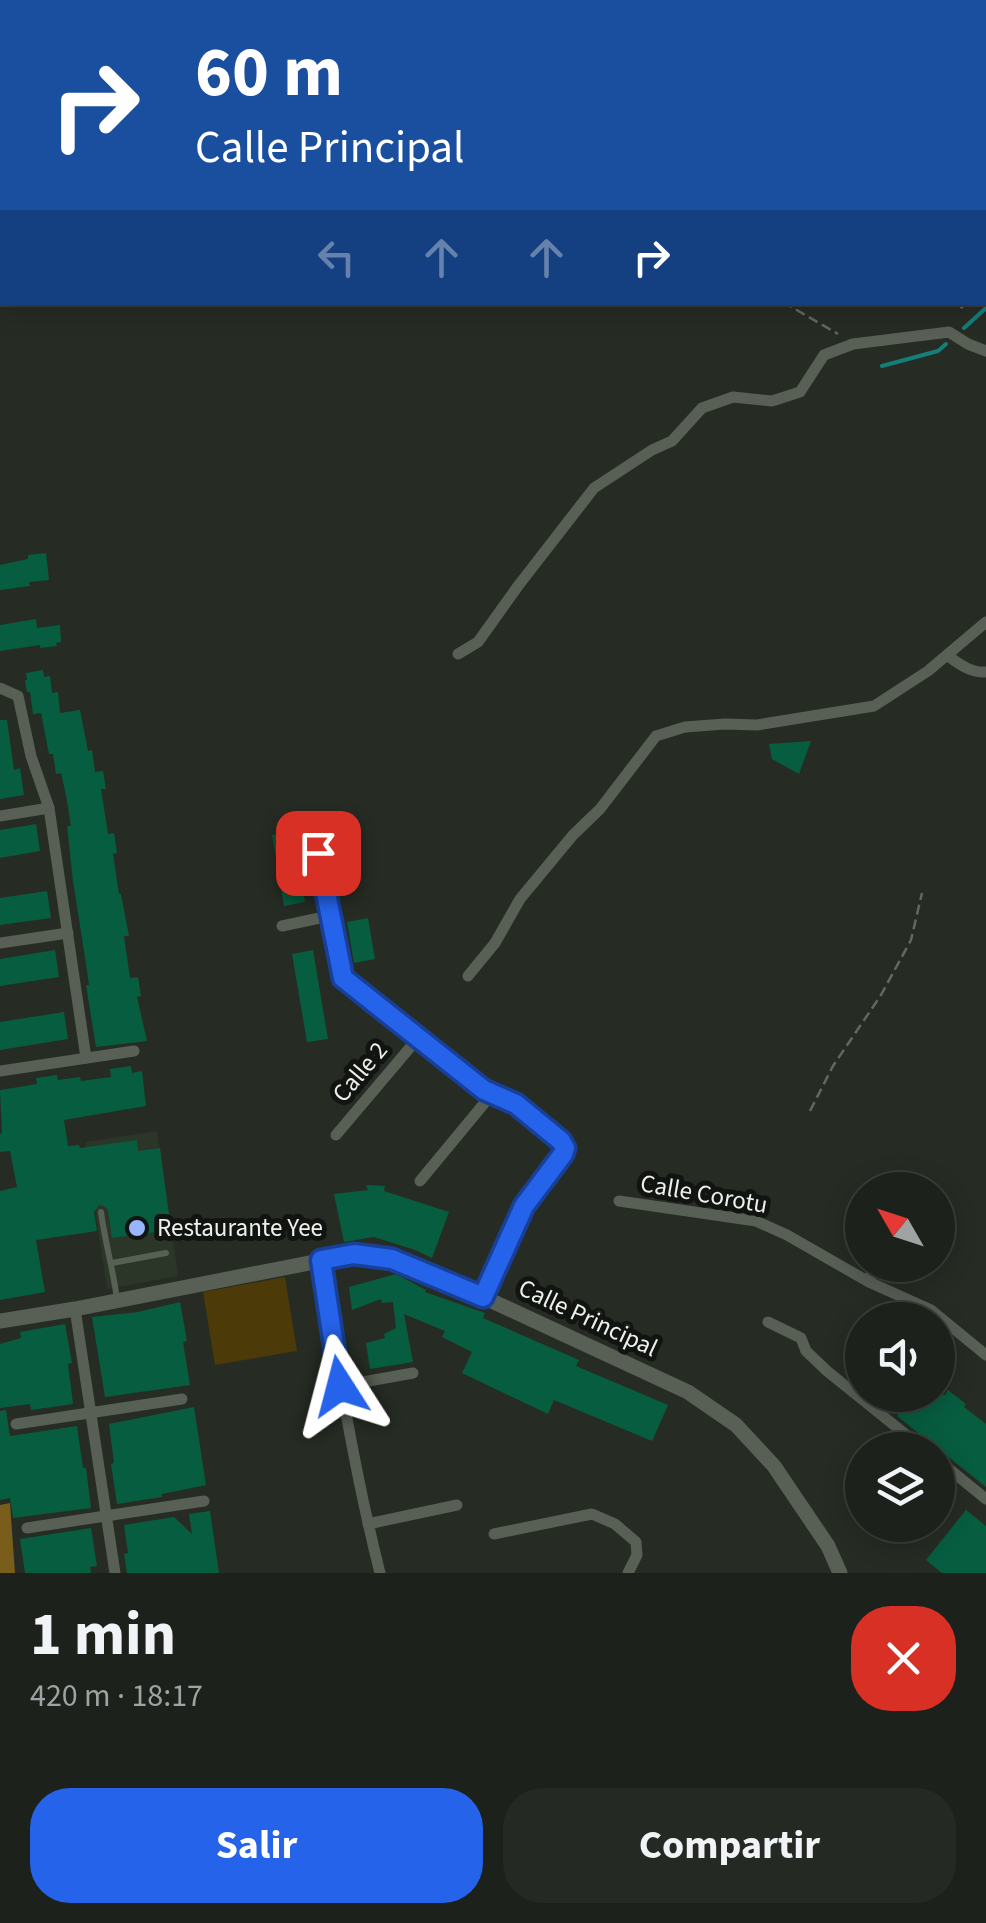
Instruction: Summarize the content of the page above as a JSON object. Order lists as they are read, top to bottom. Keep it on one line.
{"streets":{"street":["Calle 2","Calle Corotu","Calle Principal"]},"places":["Restaurante Yee"],"north":"top left","page":{"turn":["60 m","Calle Principal"],"heading":["1 min","420 m · 18:17"],"buttons":["Salir","Compartir"]}}
